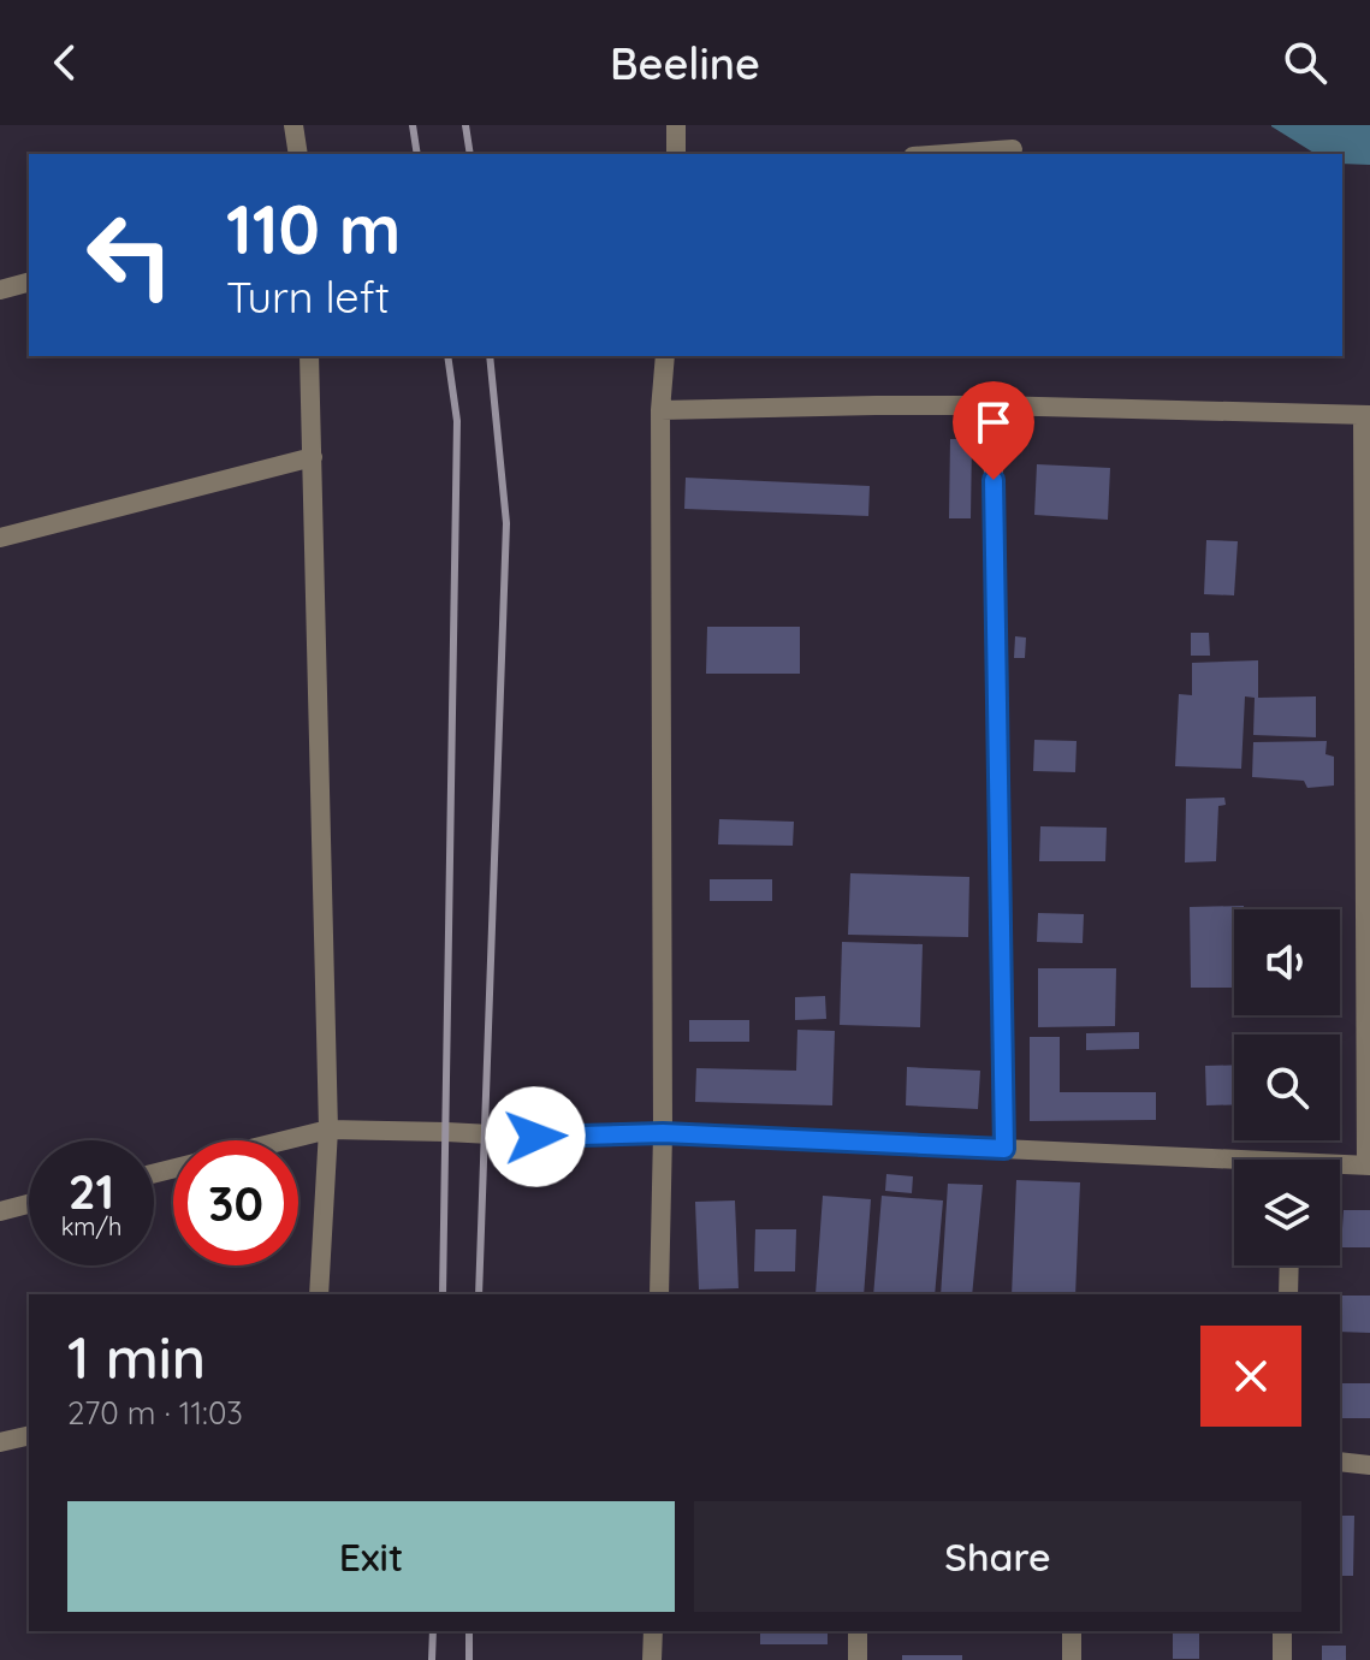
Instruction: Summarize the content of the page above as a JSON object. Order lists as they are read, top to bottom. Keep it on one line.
{"page":{"header":"Beeline","turn":["110 m","Turn left"],"speed":"21 km/h","limit":"30","heading":["1 min","270 m · 11:03"],"buttons":["Exit","Share"]}}
